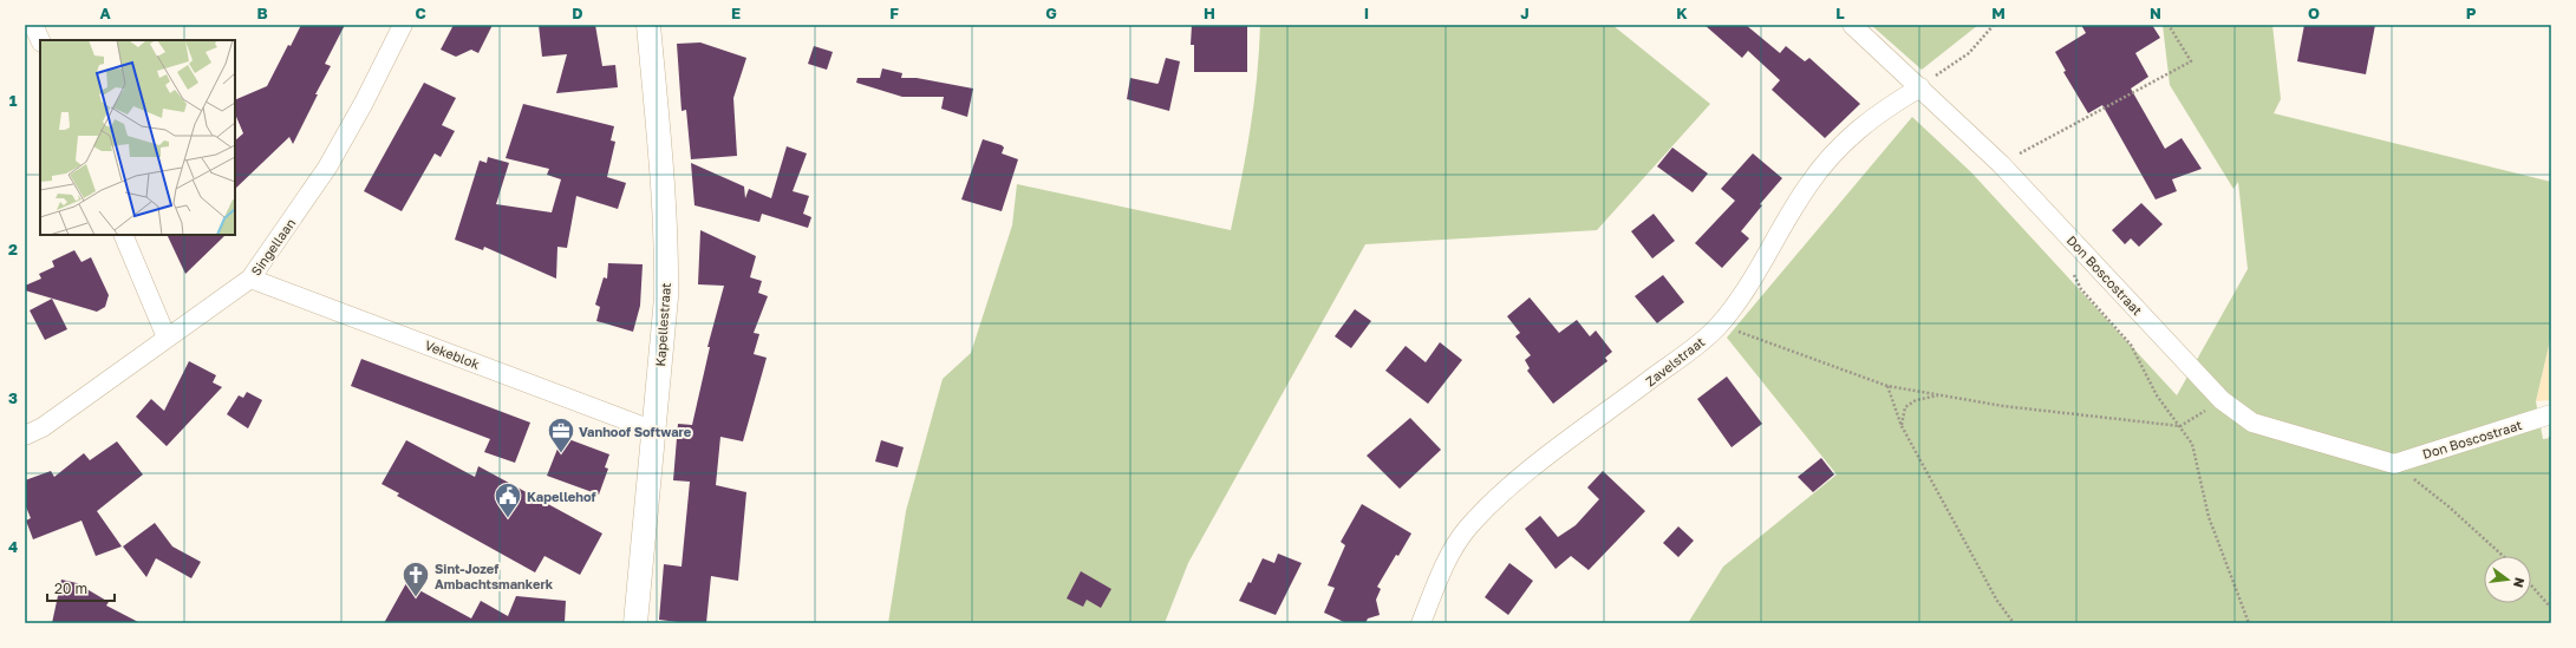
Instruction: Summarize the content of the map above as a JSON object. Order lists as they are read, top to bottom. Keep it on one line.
{"streets":{"street":["Singellaan","Don Boscostraat","Kapellestraat","Vekeblok","Zavelstraat"]},"crossings":[["Singellaan","Vekeblok"],["Don Boscostraat","Zavelstraat"],["Kapellestraat","Vekeblok"]],"places":{"office":["Vanhoof Software"],"public building":["Kapellehof"],"church":["Sint-Jozef Ambachtsmankerk"]},"scale_bar":"20 m","north":"right","grid":{"columns":["A","B","C","D","E","F","G","H","I","J","K","L","M","N","O","P"],"rows":["1","2","3","4"]}}
